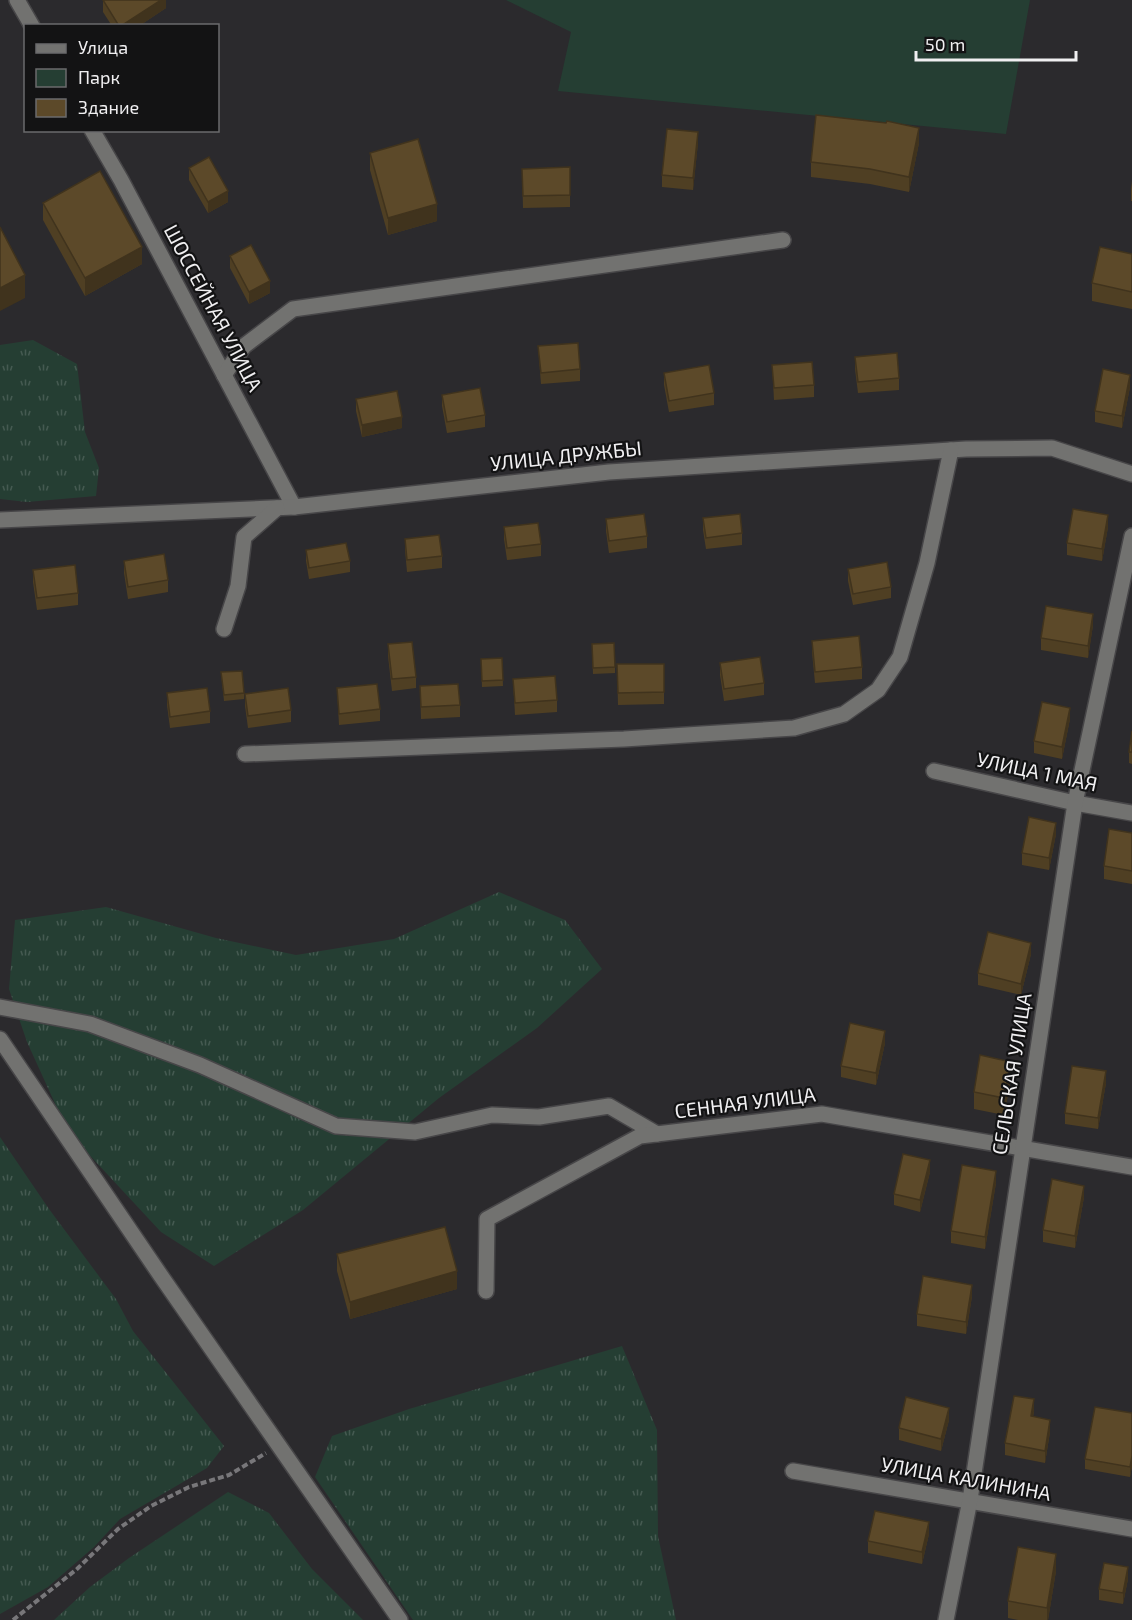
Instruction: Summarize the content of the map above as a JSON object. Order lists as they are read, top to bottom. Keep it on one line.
{"streets":{"street":["ШОССЕЙНАЯ УЛИЦА","УЛИЦА ДРУЖБЫ","УЛИЦА 1 МАЯ","СЕЛЬСКАЯ УЛИЦА","СЕННАЯ УЛИЦА","УЛИЦА КАЛИНИНА"]},"crossings":[["ШОССЕЙНАЯ УЛИЦА","УЛИЦА ДРУЖБЫ"],["УЛИЦА 1 МАЯ","СЕЛЬСКАЯ УЛИЦА"],["СЕЛЬСКАЯ УЛИЦА","СЕННАЯ УЛИЦА"],["СЕЛЬСКАЯ УЛИЦА","УЛИЦА КАЛИНИНА"]],"legend":["Улица","Парк","Здание"],"scale_bar":"50 m"}
